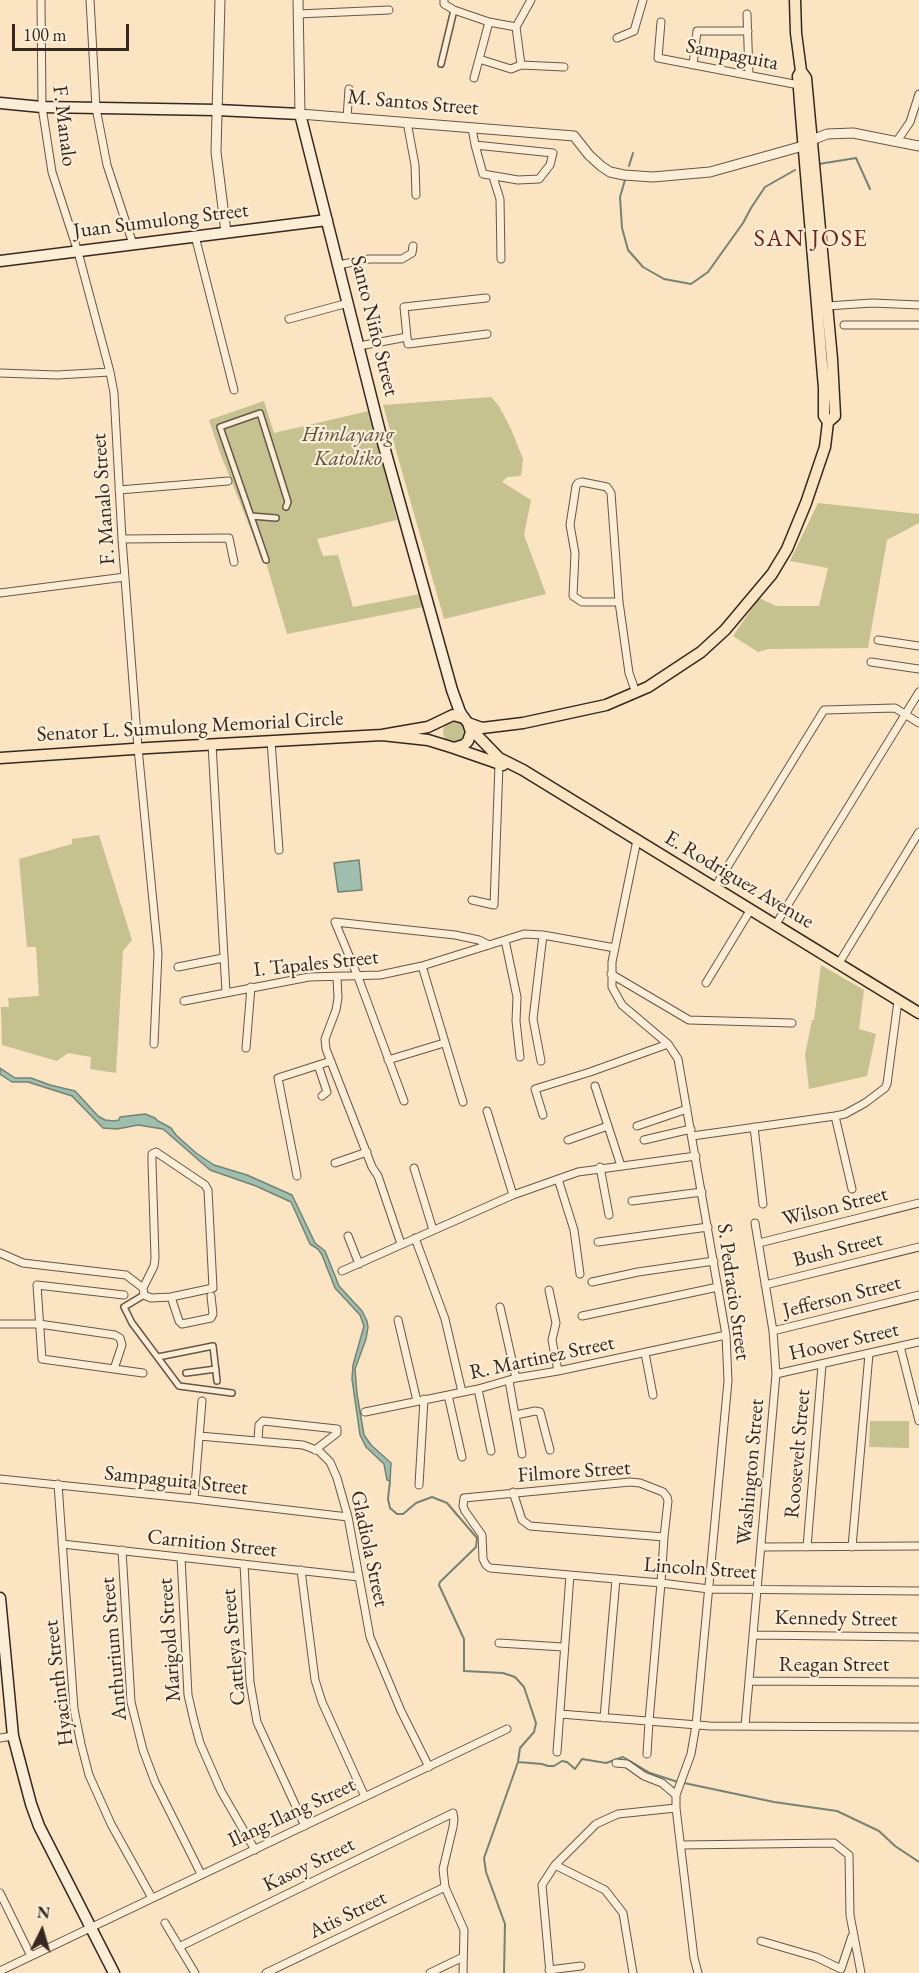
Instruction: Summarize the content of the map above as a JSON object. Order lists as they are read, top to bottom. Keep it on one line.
{"streets":{"main road":["M. Santos Street","Juan Sumulong Street","Santo Niño Street","Senator L. Sumulong Memorial Circle","E. Rodriguez Avenue"],"street":["Sampaguita","F. Manalo","F. Manalo Street","I. Tapales Street","Wilson Street","Bush Street","S. Pedracio Street","Jefferson Street","Hoover Street","R. Martinez Street","Roosevelt Street","Filmore Street","Washington Street","Sampaguita Street","Carnition Street","Gladiola Street","Lincoln Street","Kennedy Street","Marigold Street","Cattleya Street","Anthurium Street","Reagan Street","Hyacinth Street","Ilang-Ilang Street","Kasoy Street","Atis Street"]},"crossings":[["M. Santos Street","F. Manalo"],["M. Santos Street","Santo Niño Street"],["F. Manalo","Juan Sumulong Street"],["F. Manalo","F. Manalo Street"],["Juan Sumulong Street","Santo Niño Street"],["Juan Sumulong Street","F. Manalo Street"],["Santo Niño Street","Senator L. Sumulong Memorial Circle"],["Santo Niño Street","E. Rodriguez Avenue"],["F. Manalo Street","Senator L. Sumulong Memorial Circle"],["Senator L. Sumulong Memorial Circle","E. Rodriguez Avenue"],["Senator L. Sumulong Memorial Circle","I. Tapales Street"],["E. Rodriguez Avenue","S. Pedracio Street"],["I. Tapales Street","S. Pedracio Street"],["Wilson Street","Washington Street"],["Bush Street","Washington Street"],["S. Pedracio Street","R. Martinez Street"],["S. Pedracio Street","Lincoln Street"],["Jefferson Street","Washington Street"],["Hoover Street","Roosevelt Street"],["Hoover Street","Washington Street"],["Filmore Street","Lincoln Street"],["Washington Street","Lincoln Street"],["Washington Street","Kennedy Street"],["Washington Street","Reagan Street"],["Sampaguita Street","Gladiola Street"],["Sampaguita Street","Hyacinth Street"],["Carnition Street","Gladiola Street"],["Carnition Street","Marigold Street"],["Carnition Street","Cattleya Street"],["Carnition Street","Anthurium Street"],["Carnition Street","Hyacinth Street"],["Gladiola Street","Ilang-Ilang Street"],["Marigold Street","Ilang-Ilang Street"],["Cattleya Street","Ilang-Ilang Street"],["Anthurium Street","Ilang-Ilang Street"],["Hyacinth Street","Ilang-Ilang Street"],["Kasoy Street","Atis Street"]],"districts":["SAN JOSE"],"parks":["Himlayang Katoliko"],"scale_bar":"100 m","north":"top"}
